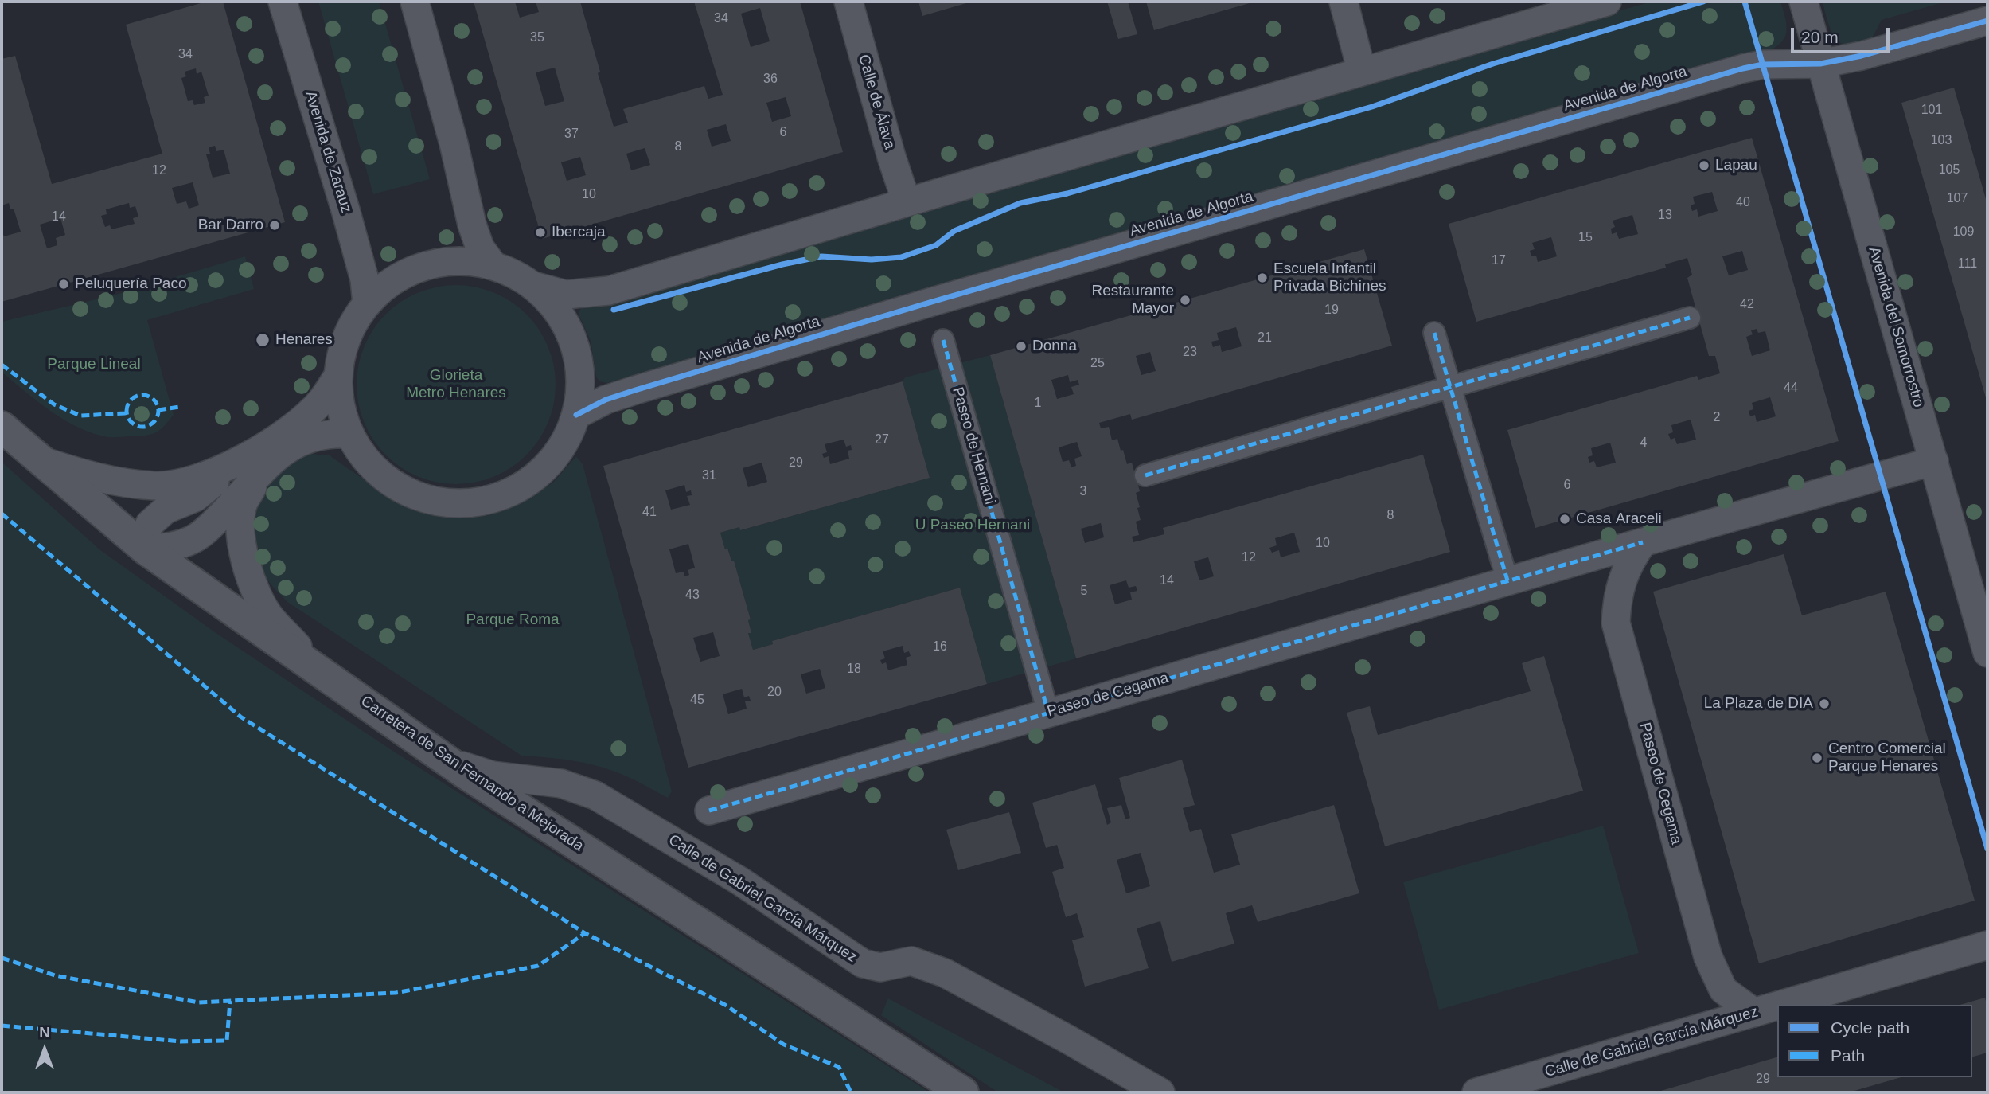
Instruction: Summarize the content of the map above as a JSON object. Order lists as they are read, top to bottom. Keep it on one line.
{"streets":{"street":["Avenida de Algorta","Calle de Álava","Avenida de Zarauz","Avenida del Somorrostro","Paseo de Hernani","Paseo de Cegama","Carretera de San Fernando a Mejorada","Calle de Gabriel García Márquez"]},"crossings":[["Avenida de Algorta","Avenida del Somorrostro"],["Avenida del Somorrostro","Paseo de Cegama"],["Paseo de Hernani","Paseo de Cegama"],["Paseo de Cegama","Calle de Gabriel García Márquez"],["Carretera de San Fernando a Mejorada","Calle de Gabriel García Márquez"]],"parks":["Parque Lineal","Glorieta Metro Henares","U Paseo Hernani","Parque Roma"],"places":["Lapau","Bar Darro","Ibercaja","Escuela Infantil Privada Bichines","Peluquería Paco","Restaurante Mayor","Henares","Donna","Casa Araceli","La Plaza de DIA","Centro Comercial Parque Henares"],"house_numbers":["34","35","34","36","101","6","37","103","8","105","12","10","107","40","13","14","109","15","17","111","42","19","21","23","25","44","1","2","27","4","29","31","6","3","41","8","10","12","14","5","43","16","18","20","45","29"],"legend":["Cycle path","Path"],"scale_bar":"20 m","north":"top"}
